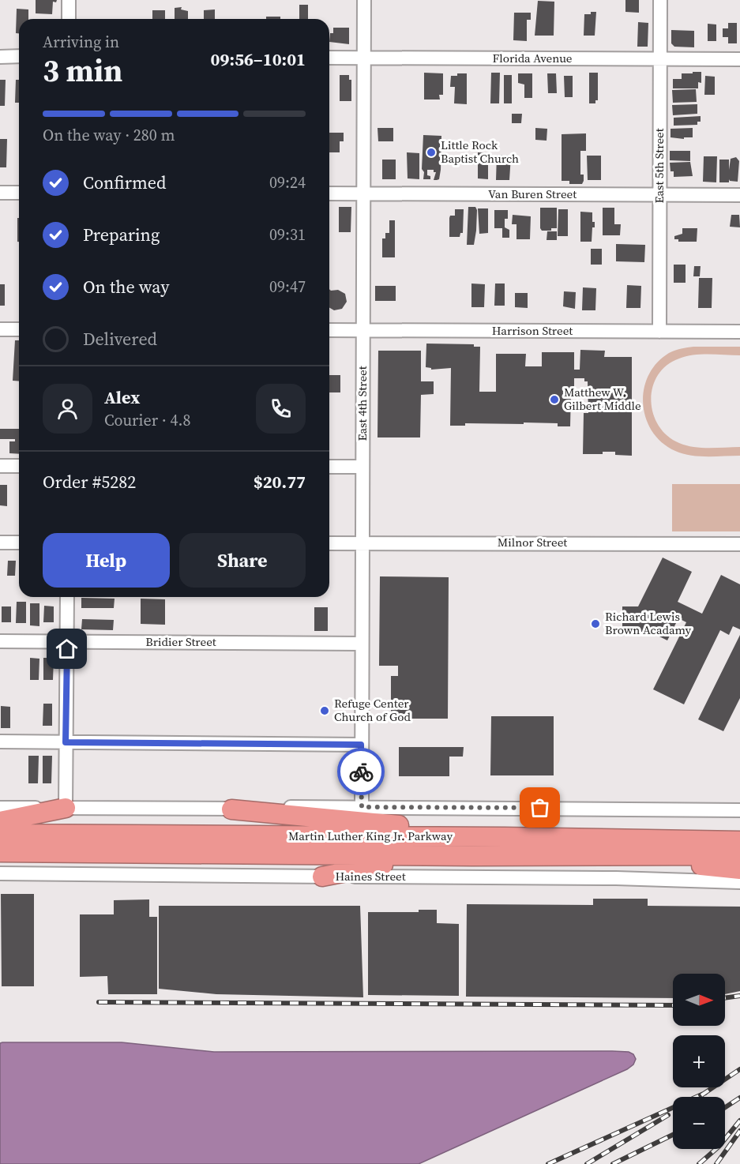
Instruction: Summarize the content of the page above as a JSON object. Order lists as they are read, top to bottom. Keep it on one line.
{"streets":{"highway":["Martin Luther King Jr. Parkway"],"street":["Florida Avenue","East 5th Street","Van Buren Street","Harrison Street","East 4th Street","Milnor Street","Bridier Street","Haines Street"]},"crossings":[["Florida Avenue","East 5th Street"],["Florida Avenue","East 4th Street"],["East 5th Street","Van Buren Street"],["East 5th Street","Harrison Street"],["Van Buren Street","East 4th Street"],["Harrison Street","East 4th Street"],["East 4th Street","Milnor Street"],["East 4th Street","Bridier Street"]],"places":["Little Rock Baptist Church","Matthew W. Gilbert Middle","Richard Lewis Brown Acadamy","Refuge Center Church of God"],"north":"right","page":{"heading":["3 min","Arriving in","09:56–10:01"],"panel":["Alex","Courier · 4.8","Order #5282","$20.77"],"bar":"On the way · 280 m","list":[["Confirmed","09:24"],["Preparing","09:31"],["On the way","09:47"],"Delivered"],"buttons":["Help","Share"],"map_buttons":["+","−"]}}
